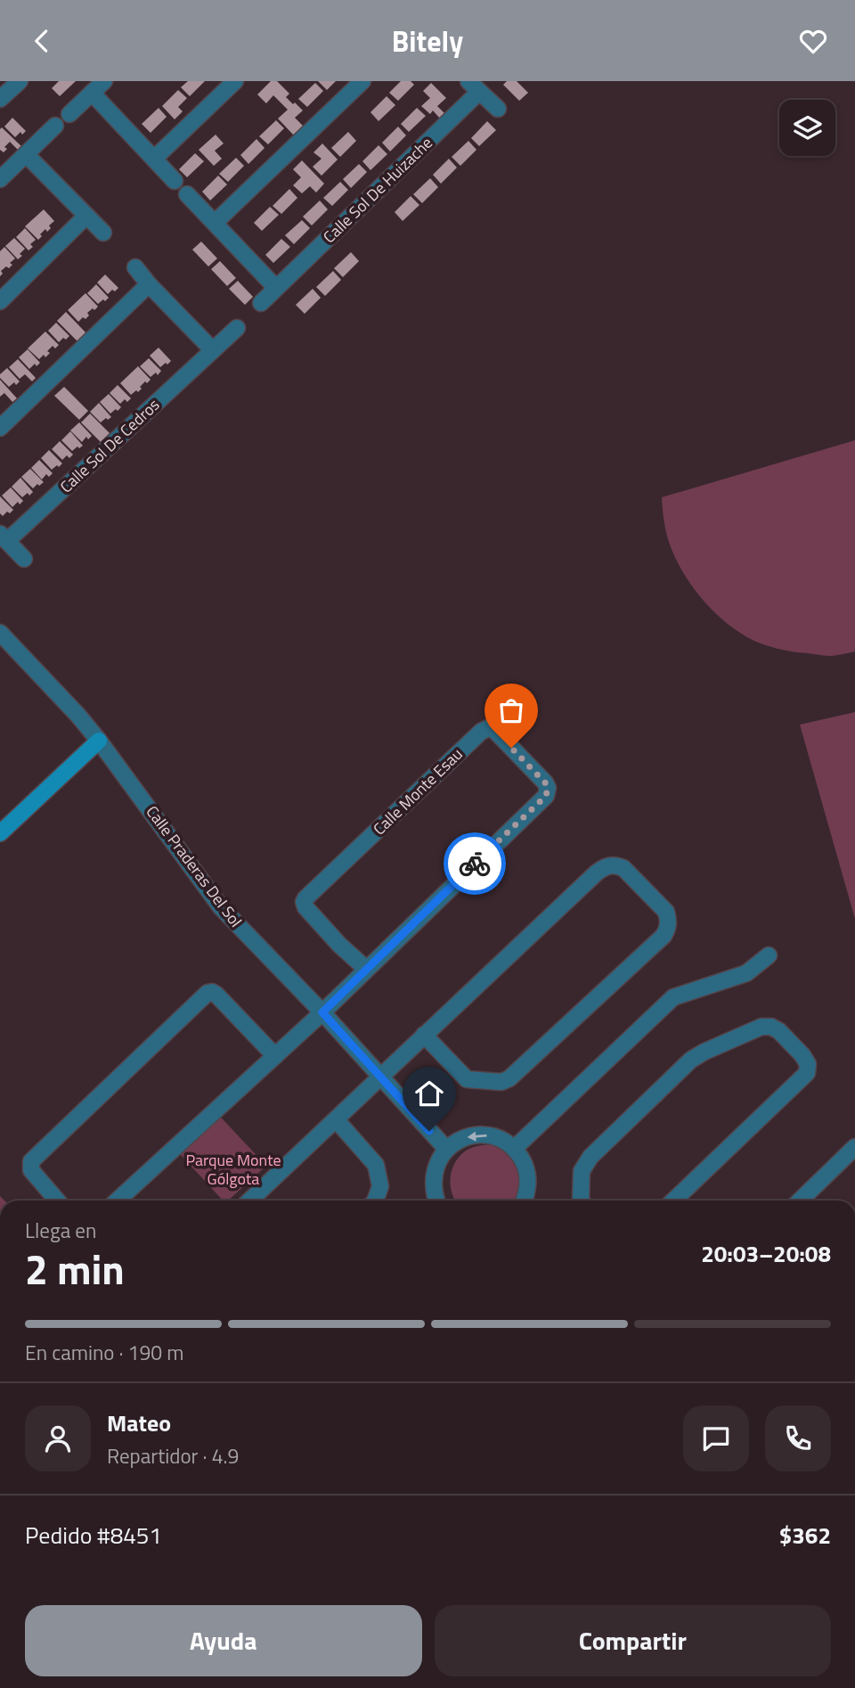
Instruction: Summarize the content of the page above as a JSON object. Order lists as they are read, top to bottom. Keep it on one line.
{"streets":{"street":["Calle Sol De Huizache","Calle Sol De Cedros","Calle Monte Esau","Calle Praderas Del Sol"]},"crossings":[["Calle Monte Esau","Calle Praderas Del Sol"]],"parks":["Parque Monte Gólgota"],"page":{"header":"Bitely","heading":["2 min","Llega en","20:03–20:08"],"panel":["Mateo","Repartidor · 4.9","Pedido #8451","$362"],"bar":"En camino · 190 m","buttons":["Ayuda","Compartir"]}}
